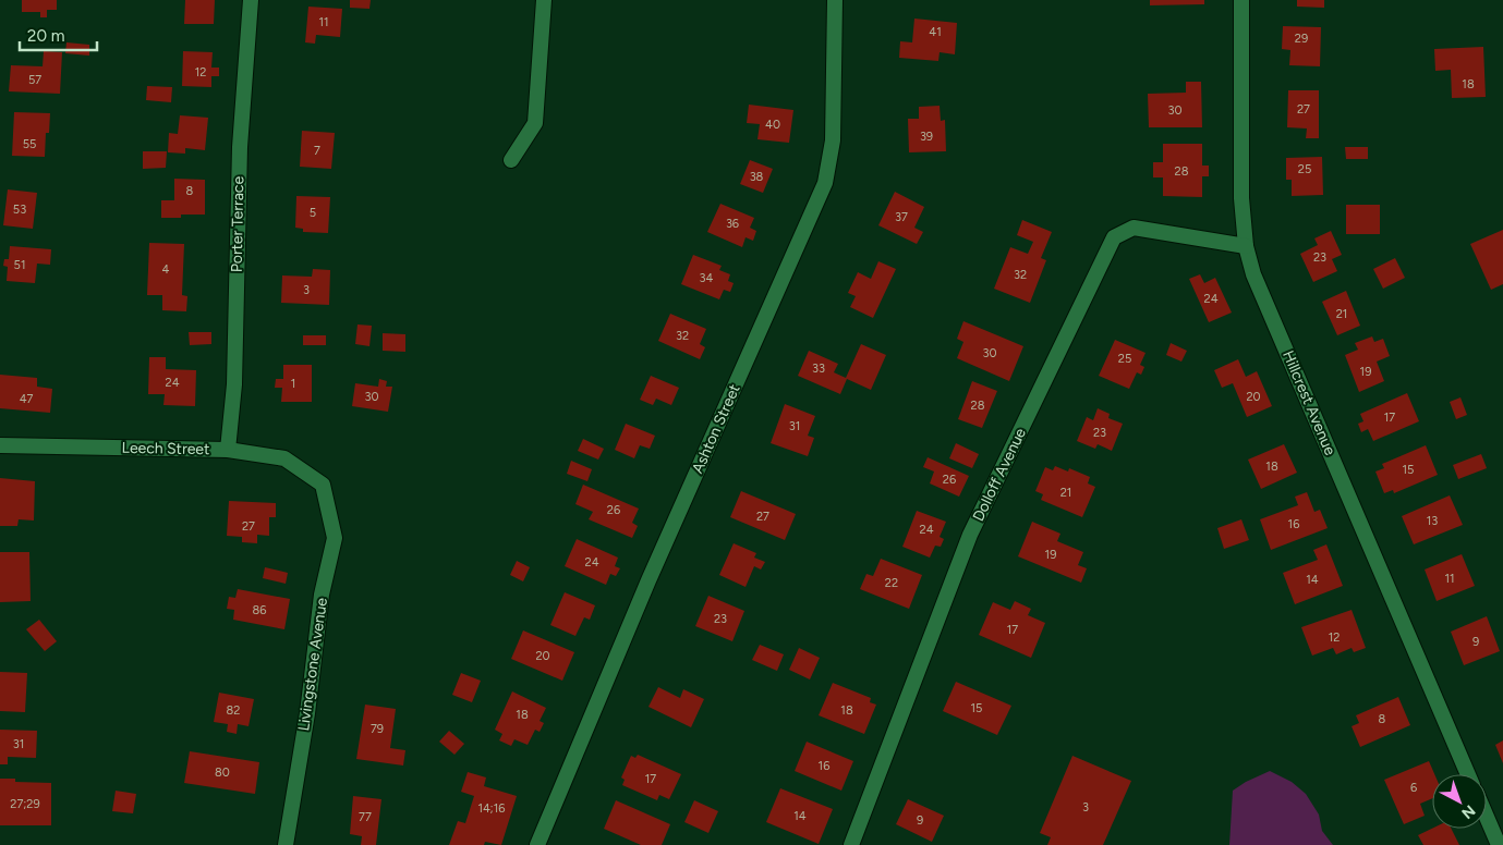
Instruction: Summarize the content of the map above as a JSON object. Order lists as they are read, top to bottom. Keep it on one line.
{"streets":{"street":["Porter Terrace","Hillcrest Avenue","Ashton Street","Leech Street","Dolloff Avenue","Livingstone Avenue"]},"crossings":[["Porter Terrace","Leech Street"],["Hillcrest Avenue","Dolloff Avenue"],["Leech Street","Livingstone Avenue"]],"house_numbers":["11","41","29","12","57","18","27","30","40","39","55","7","25","28","38","8","53","5","37","36","23","51","4","32","34","3","24","21","32","30","25","33","19","24","1","30","20","47","28","17","31","23","18","15","26","21","26","27","13","16","27","24","19","24","11","14","22","86","23","17","12","9","20","15","82","18","18","8","79","31","16","80","17","6","27;29","3","14;16","14","77","9"],"scale_bar":"20 m","north":"bottom right"}
